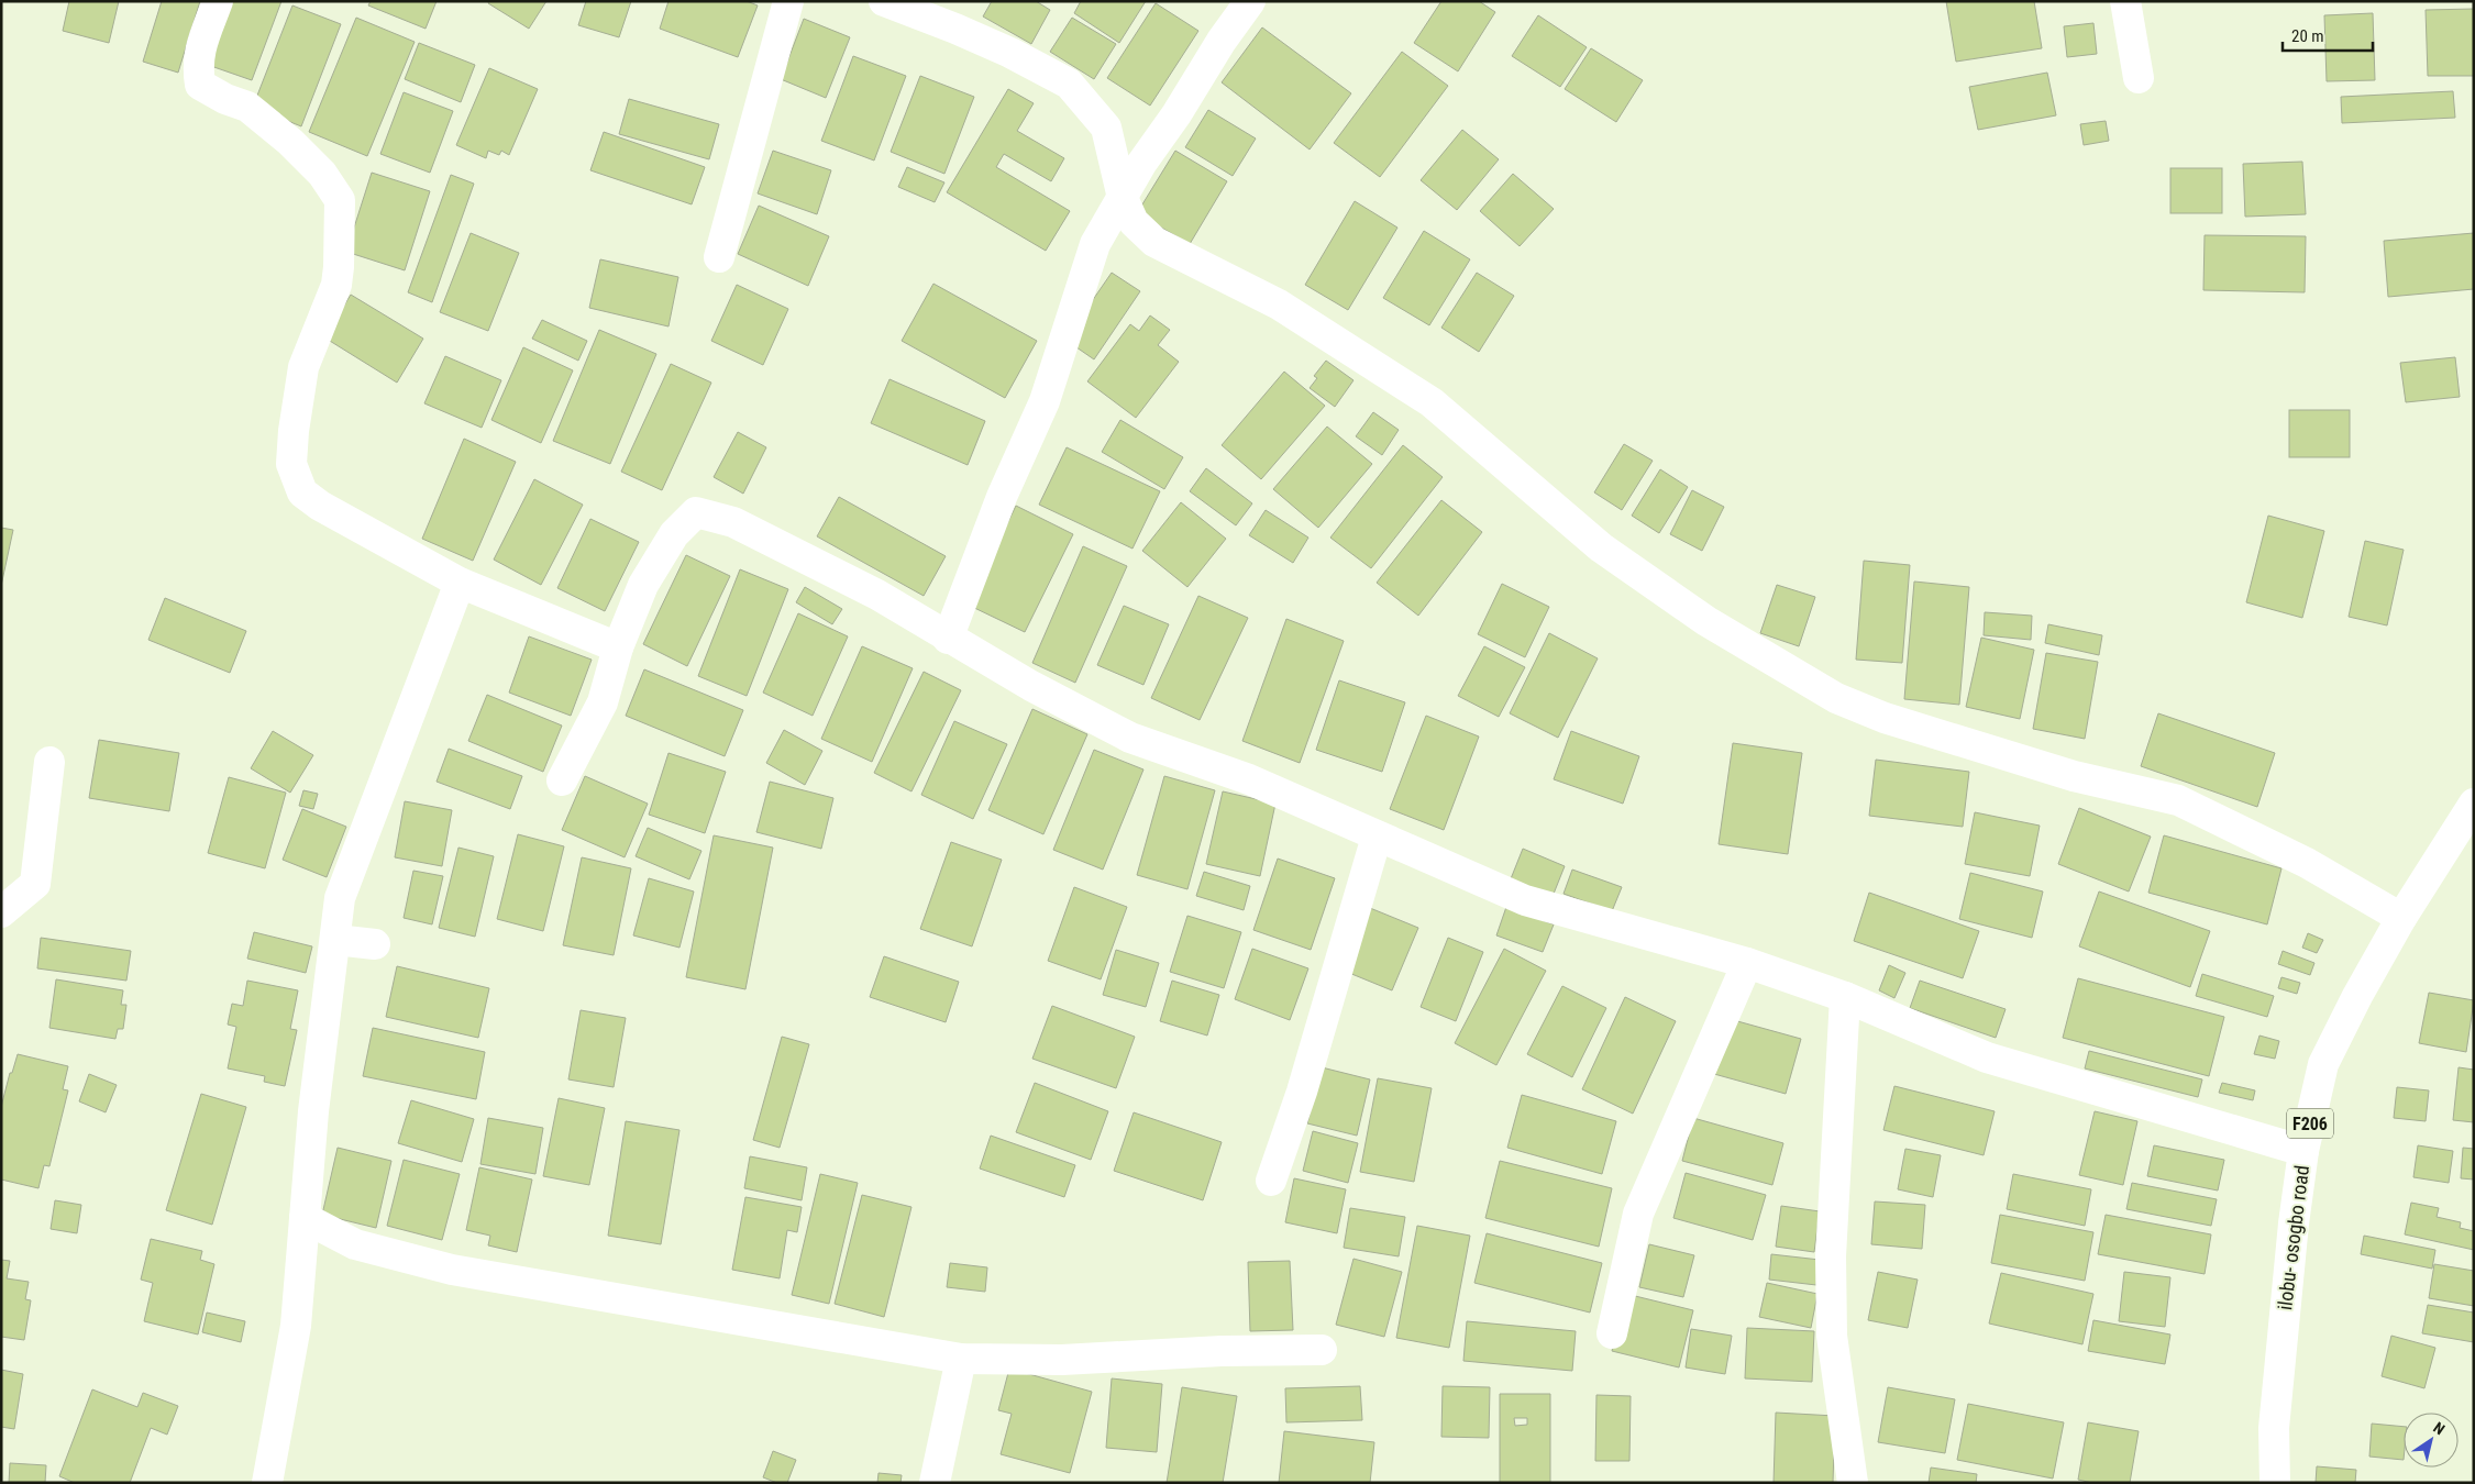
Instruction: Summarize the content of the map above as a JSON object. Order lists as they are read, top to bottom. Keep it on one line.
{"streets":{"street":["F206","ilobu- osogbo road"]},"scale_bar":"20 m","north":"top right"}
